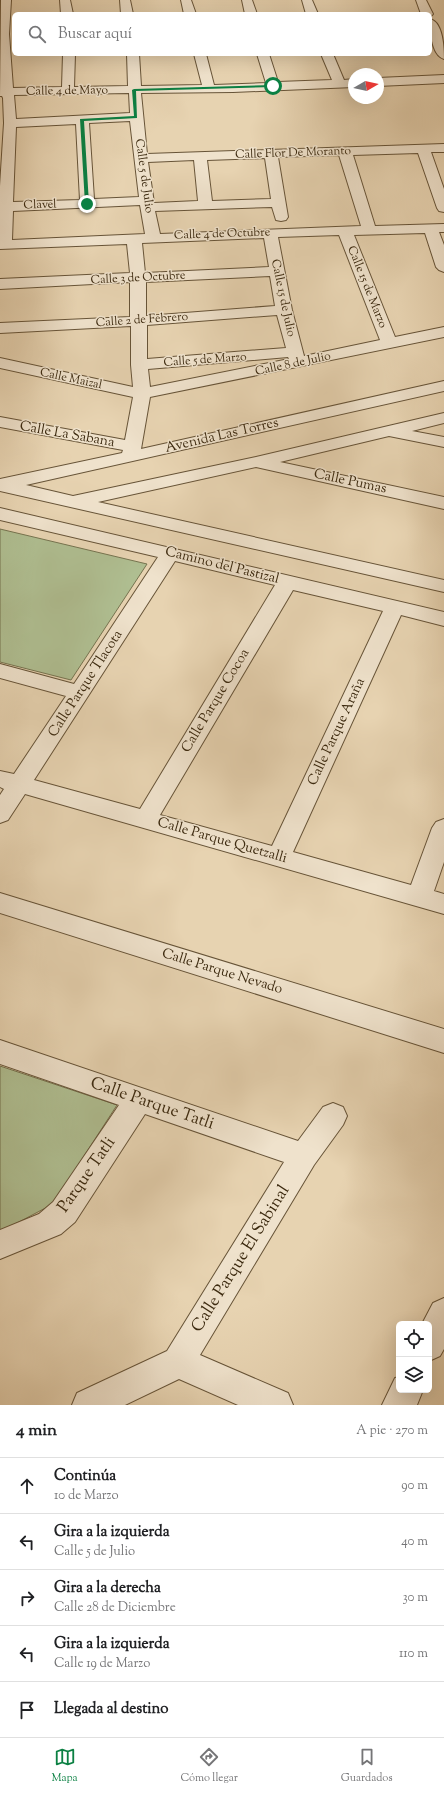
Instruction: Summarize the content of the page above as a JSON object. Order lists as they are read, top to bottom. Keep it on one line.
{"streets":{"street":["Calle 4 de Mayo","Calle Flor De Moranto","Calle 5 de Julio","Clavel","Calle 4 de Octubre","Calle 3 de Octubre","Calle 15 de Marzo","Calle 15 de Julio","Calle 2 de Febrero","Calle 5 de Marzo","Calle 8 de Julio","Calle Maizal","Calle La Sabana","Avenida Las Torres","Calle Pumas","Camino del Pastizal","Calle Parque Tlacota","Calle Parque Cocoa","Calle Parque Araña","Calle Parque Quetzalli","Calle Parque Nevado","Calle Parque Tatli","Parque Tatli","Calle Parque El Sabinal"]},"crossings":[["Calle 4 de Mayo","Calle 5 de Julio"],["Calle Flor De Moranto","Calle 5 de Julio"],["Calle Flor De Moranto","Calle 15 de Marzo"],["Calle Flor De Moranto","Calle 15 de Julio"],["Calle 5 de Julio","Clavel"],["Calle 5 de Julio","Calle 4 de Octubre"],["Clavel","Calle 15 de Julio"],["Calle 4 de Octubre","Calle 15 de Marzo"],["Calle 4 de Octubre","Calle 15 de Julio"],["Calle 3 de Octubre","Calle 15 de Julio"],["Calle 15 de Marzo","Calle 8 de Julio"],["Calle 15 de Julio","Calle 2 de Febrero"],["Calle 15 de Julio","Calle 5 de Marzo"],["Calle 15 de Julio","Calle 8 de Julio"],["Calle 5 de Marzo","Calle 8 de Julio"],["Calle 8 de Julio","Calle Maizal"],["Calle La Sabana","Avenida Las Torres"],["Avenida Las Torres","Camino del Pastizal"],["Camino del Pastizal","Calle Parque Tlacota"],["Camino del Pastizal","Calle Parque Cocoa"],["Camino del Pastizal","Calle Parque Araña"],["Calle Parque Tlacota","Calle Parque Quetzalli"],["Calle Parque Cocoa","Calle Parque Quetzalli"],["Calle Parque Araña","Calle Parque Quetzalli"],["Calle Parque Tatli","Parque Tatli"],["Calle Parque Tatli","Calle Parque El Sabinal"]],"north":"right","page":{"search":"Buscar aquí","heading":["4 min","A pie · 270 m"],"list":[["Continúa","10 de Marzo","90 m"],["Gira a la izquierda","Calle 5 de Julio","40 m"],["Gira a la derecha","Calle 28 de Diciembre","30 m"],["Gira a la izquierda","Calle 19 de Marzo","110 m"],"Llegada al destino"],"nav":["Mapa","Cómo llegar","Guardados"]}}
